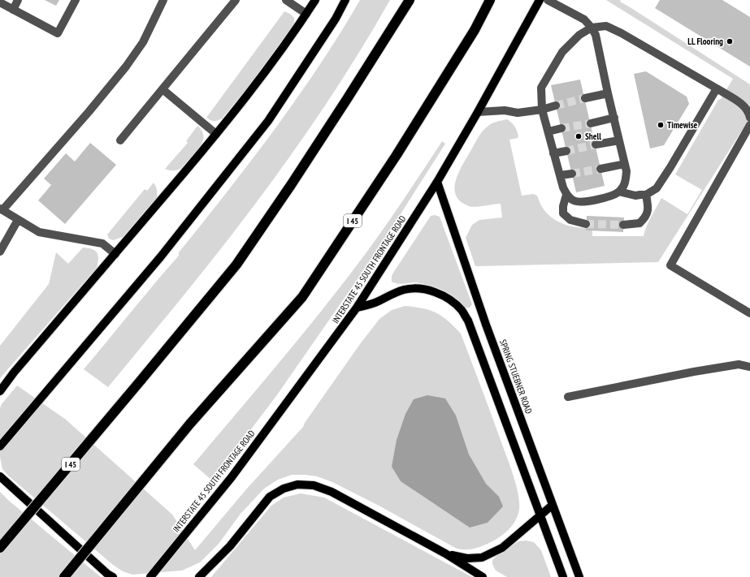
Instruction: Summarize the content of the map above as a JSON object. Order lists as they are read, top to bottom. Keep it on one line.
{"streets":{"highway":["I 45"],"main road":["INTERSTATE 45 SOUTH FRONTAGE ROAD","SPRING STUEBNER ROAD"]},"crossings":[["INTERSTATE 45 SOUTH FRONTAGE ROAD","SPRING STUEBNER ROAD"]],"places":["LL Flooring","Timewise","Shell"]}
